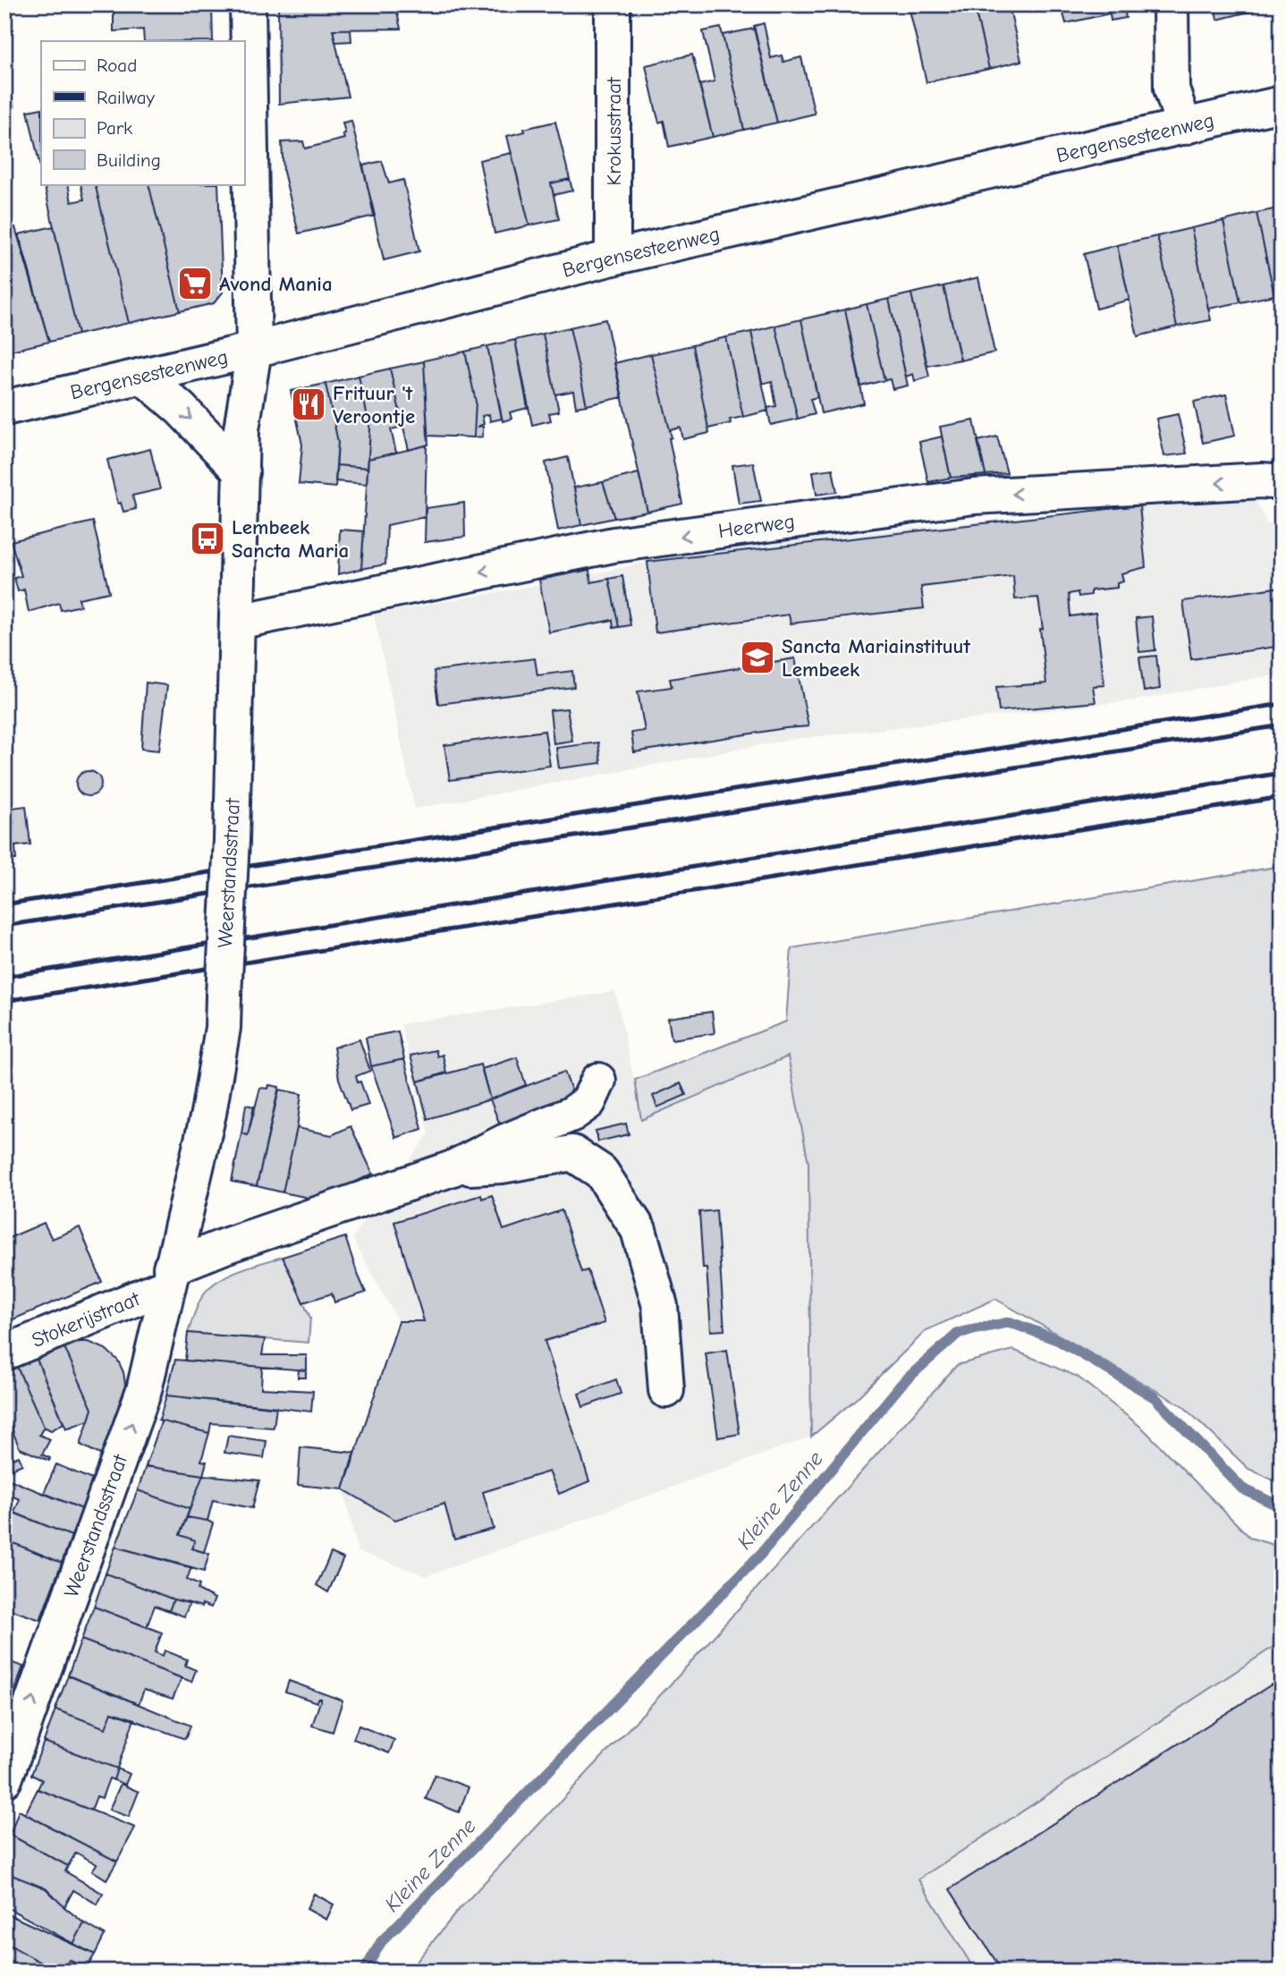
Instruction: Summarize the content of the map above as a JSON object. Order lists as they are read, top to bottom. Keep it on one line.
{"streets":{"street":["Krokusstraat","Bergensesteenweg","Heerweg","Weerstandsstraat","Stokerijstraat"]},"crossings":[["Krokusstraat","Bergensesteenweg"],["Bergensesteenweg","Weerstandsstraat"],["Heerweg","Weerstandsstraat"],["Weerstandsstraat","Stokerijstraat"]],"one_way":["Heerweg"],"water":["Kleine Zenne"],"places":{"supermarket":["Avond Mania"],"restaurant":["Frituur 't Veroontje"],"bus stop":["Lembeek Sancta Maria"],"school or university":["Sancta Mariainstituut Lembeek"]},"legend":["Road","Railway","Park","Building"]}
